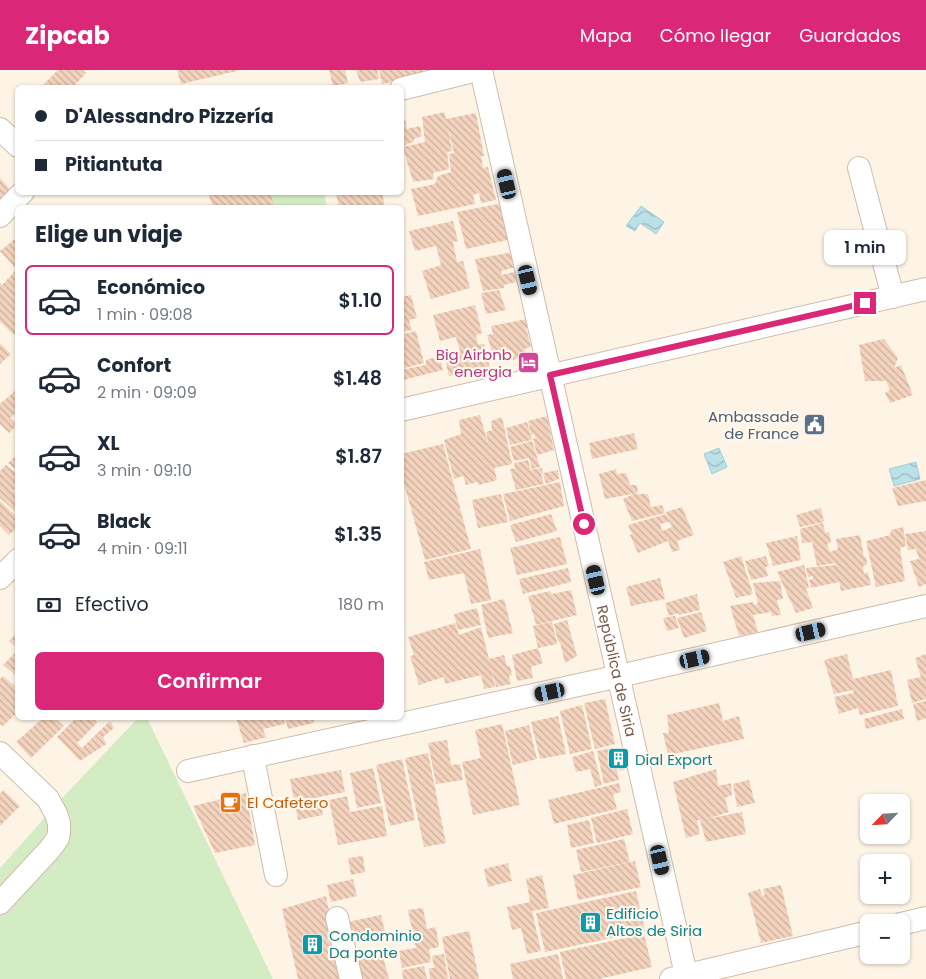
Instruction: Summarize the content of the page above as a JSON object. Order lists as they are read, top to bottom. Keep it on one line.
{"streets":{"street":["República de Siria"]},"places":{"hotel":["Big Airbnb energia"],"public building":["Ambassade de France"],"building":["Dial Export","Edificio Altos de Siria","Condominio Da ponte"],"cafe":["El Cafetero"]},"north":"bottom left","page":{"header":"Zipcab","nav":["Mapa","Cómo llegar","Guardados"],"banner":["D'Alessandro Pizzería","Pitiantuta"],"heading":"Elige un viaje","bubble":"1 min","list":[{"name":"Económico","note":"1 min · 09:08","value":"$1.10"},{"name":"Confort","note":"2 min · 09:09","value":"$1.48"},{"name":"XL","note":"3 min · 09:10","value":"$1.87"},{"name":"Black","note":"4 min · 09:11","value":"$1.35"}],"pay":["Efectivo","180 m"],"buttons":"Confirmar","map_buttons":["+","−"]}}
